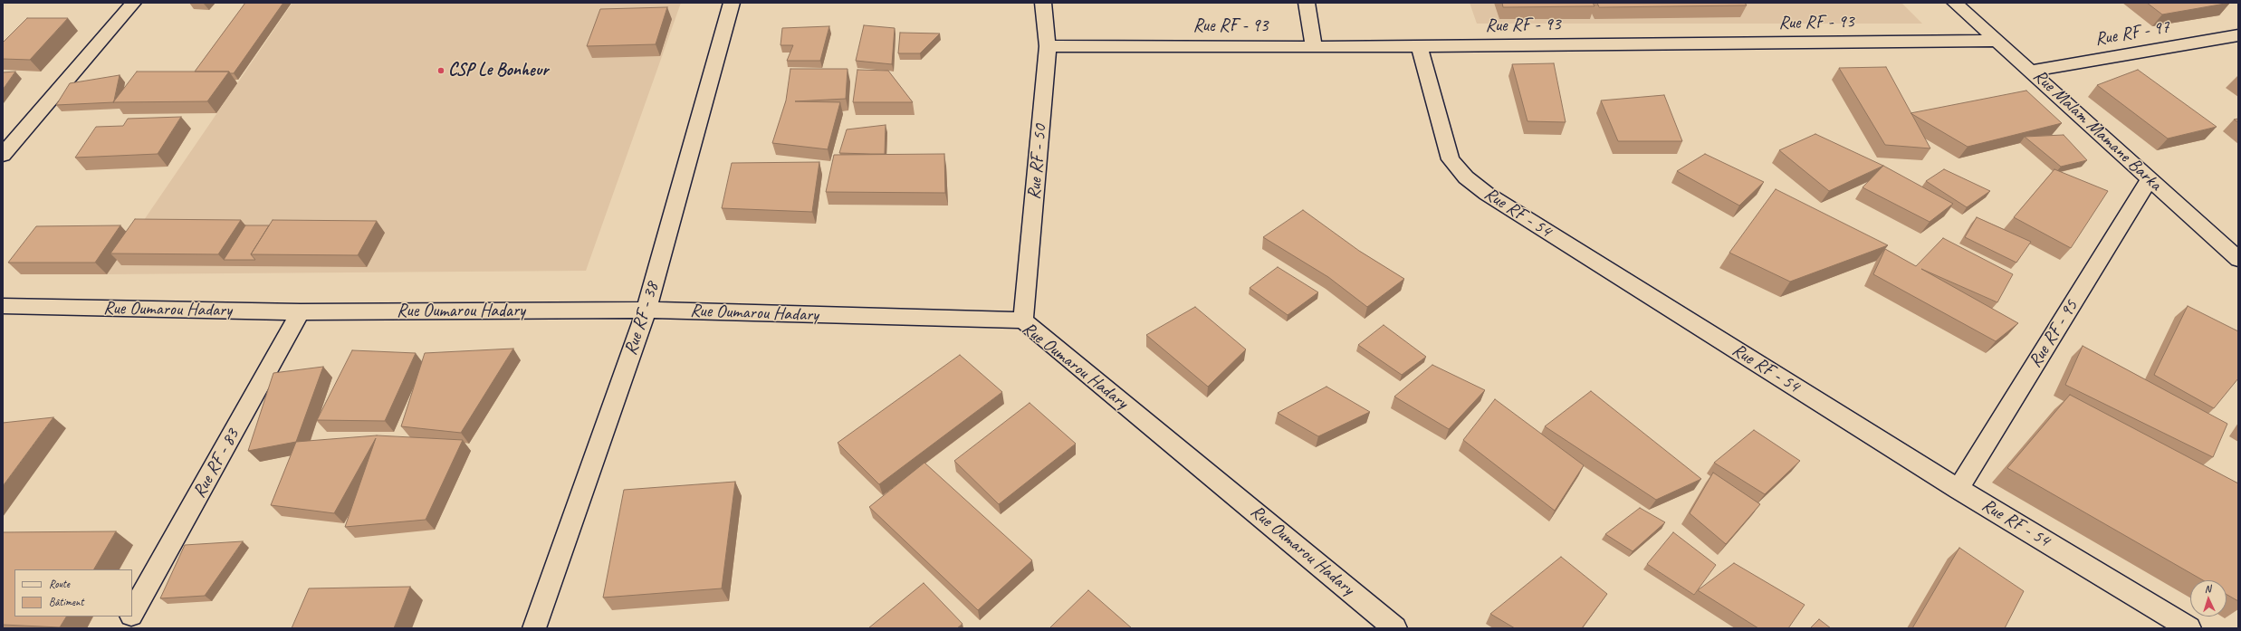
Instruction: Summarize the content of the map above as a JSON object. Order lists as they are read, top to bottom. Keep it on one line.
{"streets":{"street":["Rue RF - 93","Rue RF - 97","Rue Malam Mamane Barka","Rue RF - 50","Rue RF - 54","Rue Oumarou Hadary","Rue RF - 38","Rue RF - 95","Rue RF - 83"]},"crossings":[["Rue RF - 93","Rue Malam Mamane Barka"],["Rue RF - 93","Rue RF - 50"],["Rue RF - 93","Rue RF - 54"],["Rue RF - 97","Rue Malam Mamane Barka"],["Rue Malam Mamane Barka","Rue RF - 95"],["Rue RF - 50","Rue Oumarou Hadary"],["Rue RF - 54","Rue RF - 95"],["Rue Oumarou Hadary","Rue RF - 38"],["Rue Oumarou Hadary","Rue RF - 83"]],"places":["CSP Le Bonheur"],"legend":["Route","Bâtiment"],"north":"top"}
